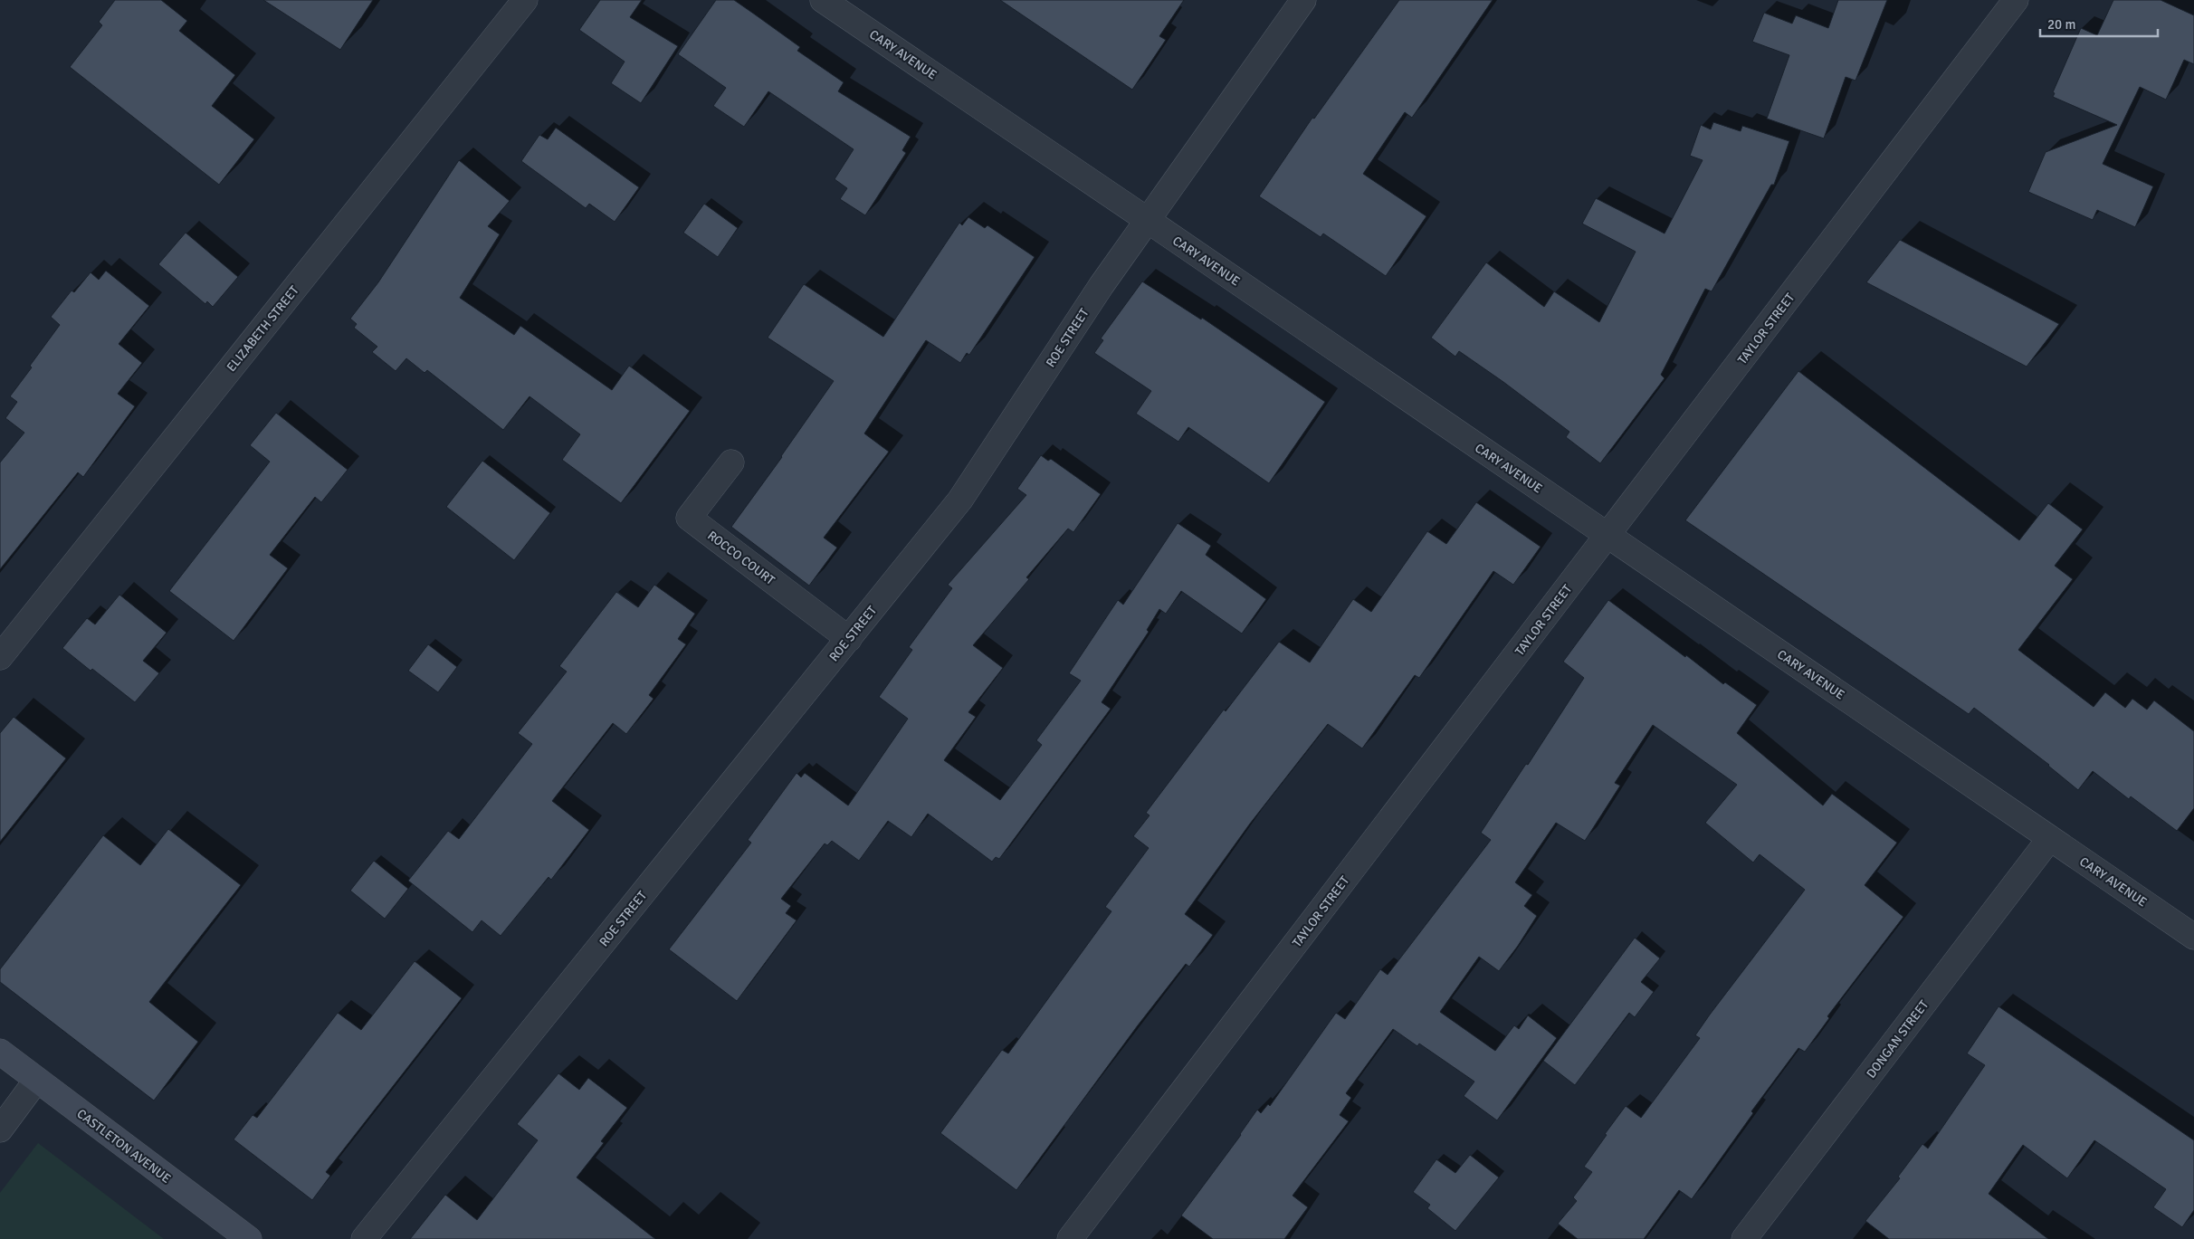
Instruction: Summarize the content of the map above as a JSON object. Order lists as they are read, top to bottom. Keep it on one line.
{"streets":{"street":["CARY AVENUE","ELIZABETH STREET","TAYLOR STREET","ROE STREET","ROCCO COURT","DONGAN STREET","CASTLETON AVENUE"]},"crossings":[["CARY AVENUE","TAYLOR STREET"],["CARY AVENUE","ROE STREET"],["CARY AVENUE","DONGAN STREET"],["ROE STREET","ROCCO COURT"]],"scale_bar":"20 m"}
